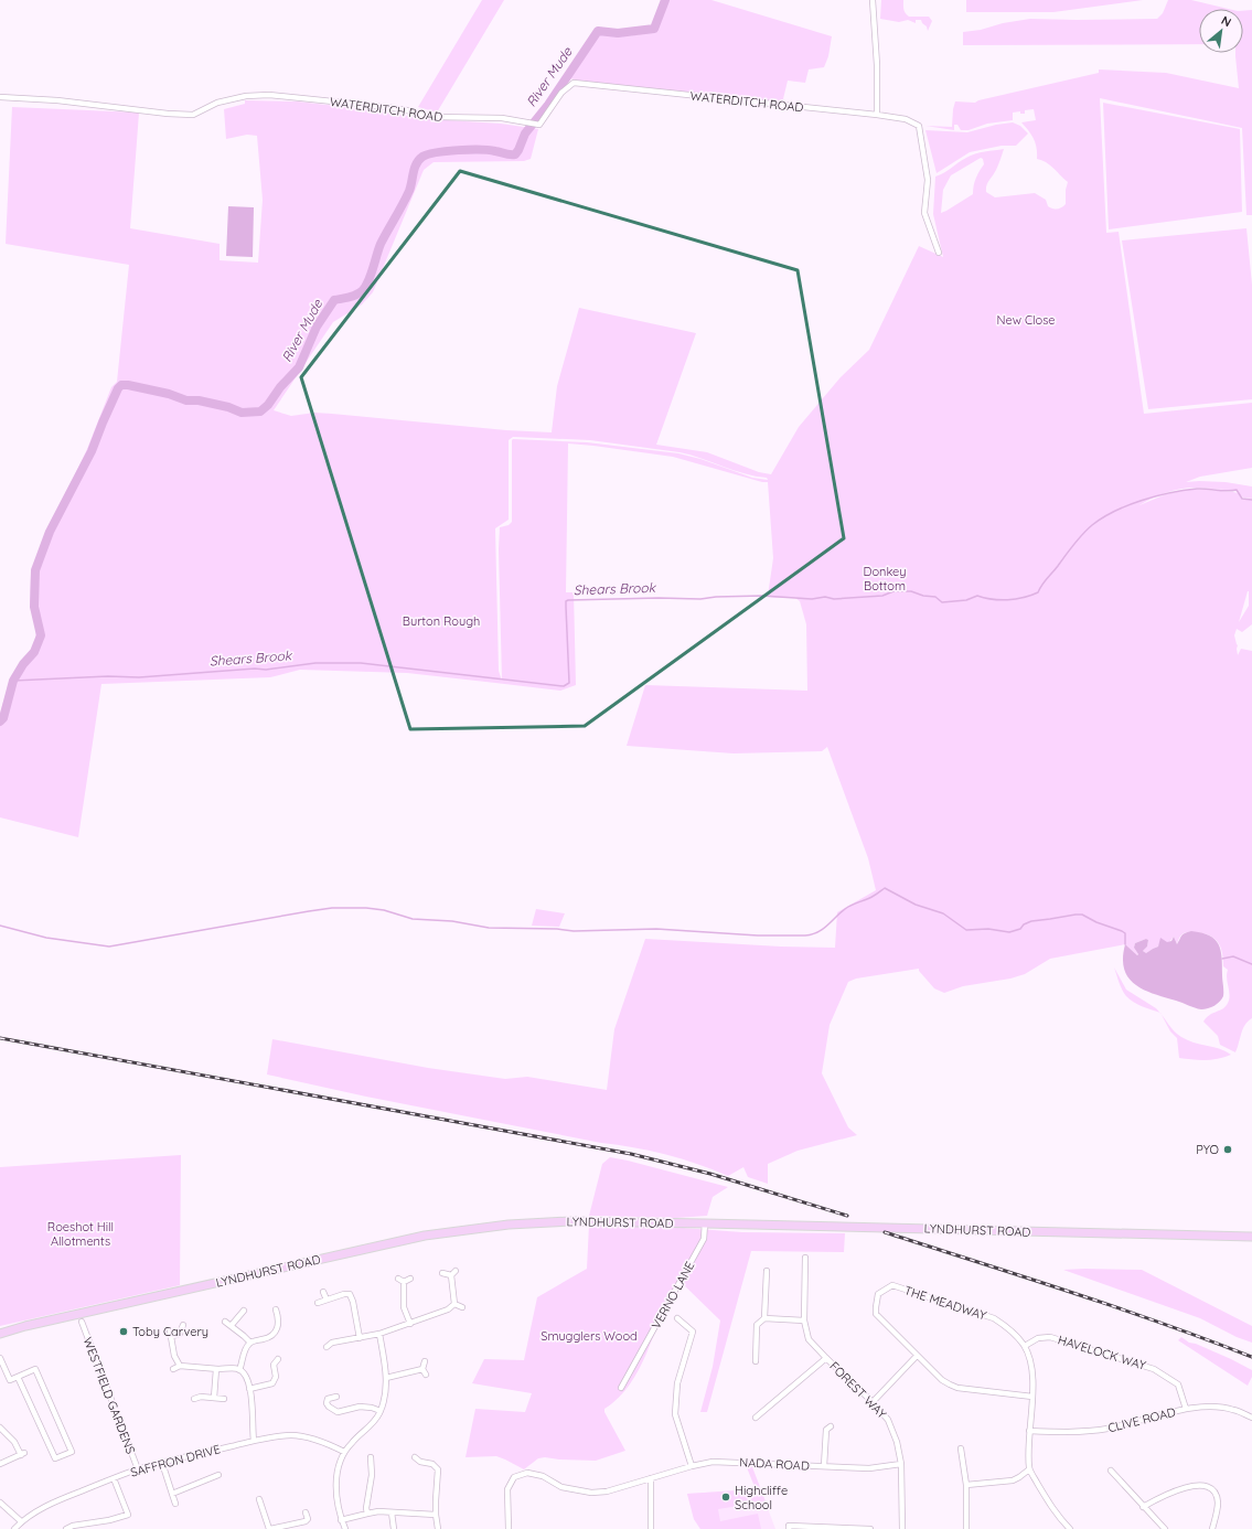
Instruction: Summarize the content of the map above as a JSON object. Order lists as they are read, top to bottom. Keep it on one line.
{"streets":{"main road":["LYNDHURST ROAD"],"street":["WATERDITCH ROAD","VERNO LANE","THE MEADWAY","HAVELOCK WAY","FOREST WAY","WESTFIELD GARDENS","CLIVE ROAD","SAFFRON DRIVE","NADA ROAD"]},"crossings":[["LYNDHURST ROAD","VERNO LANE"],["THE MEADWAY","HAVELOCK WAY"],["HAVELOCK WAY","CLIVE ROAD"],["FOREST WAY","NADA ROAD"],["WESTFIELD GARDENS","SAFFRON DRIVE"]],"water":["River Mude","Shears Brook"],"parks":["New Close","Donkey Bottom","Burton Rough","Roeshot Hill Allotments","Smugglers Wood"],"places":["PYO","Toby Carvery","Highcliffe School"],"north":"top right"}
